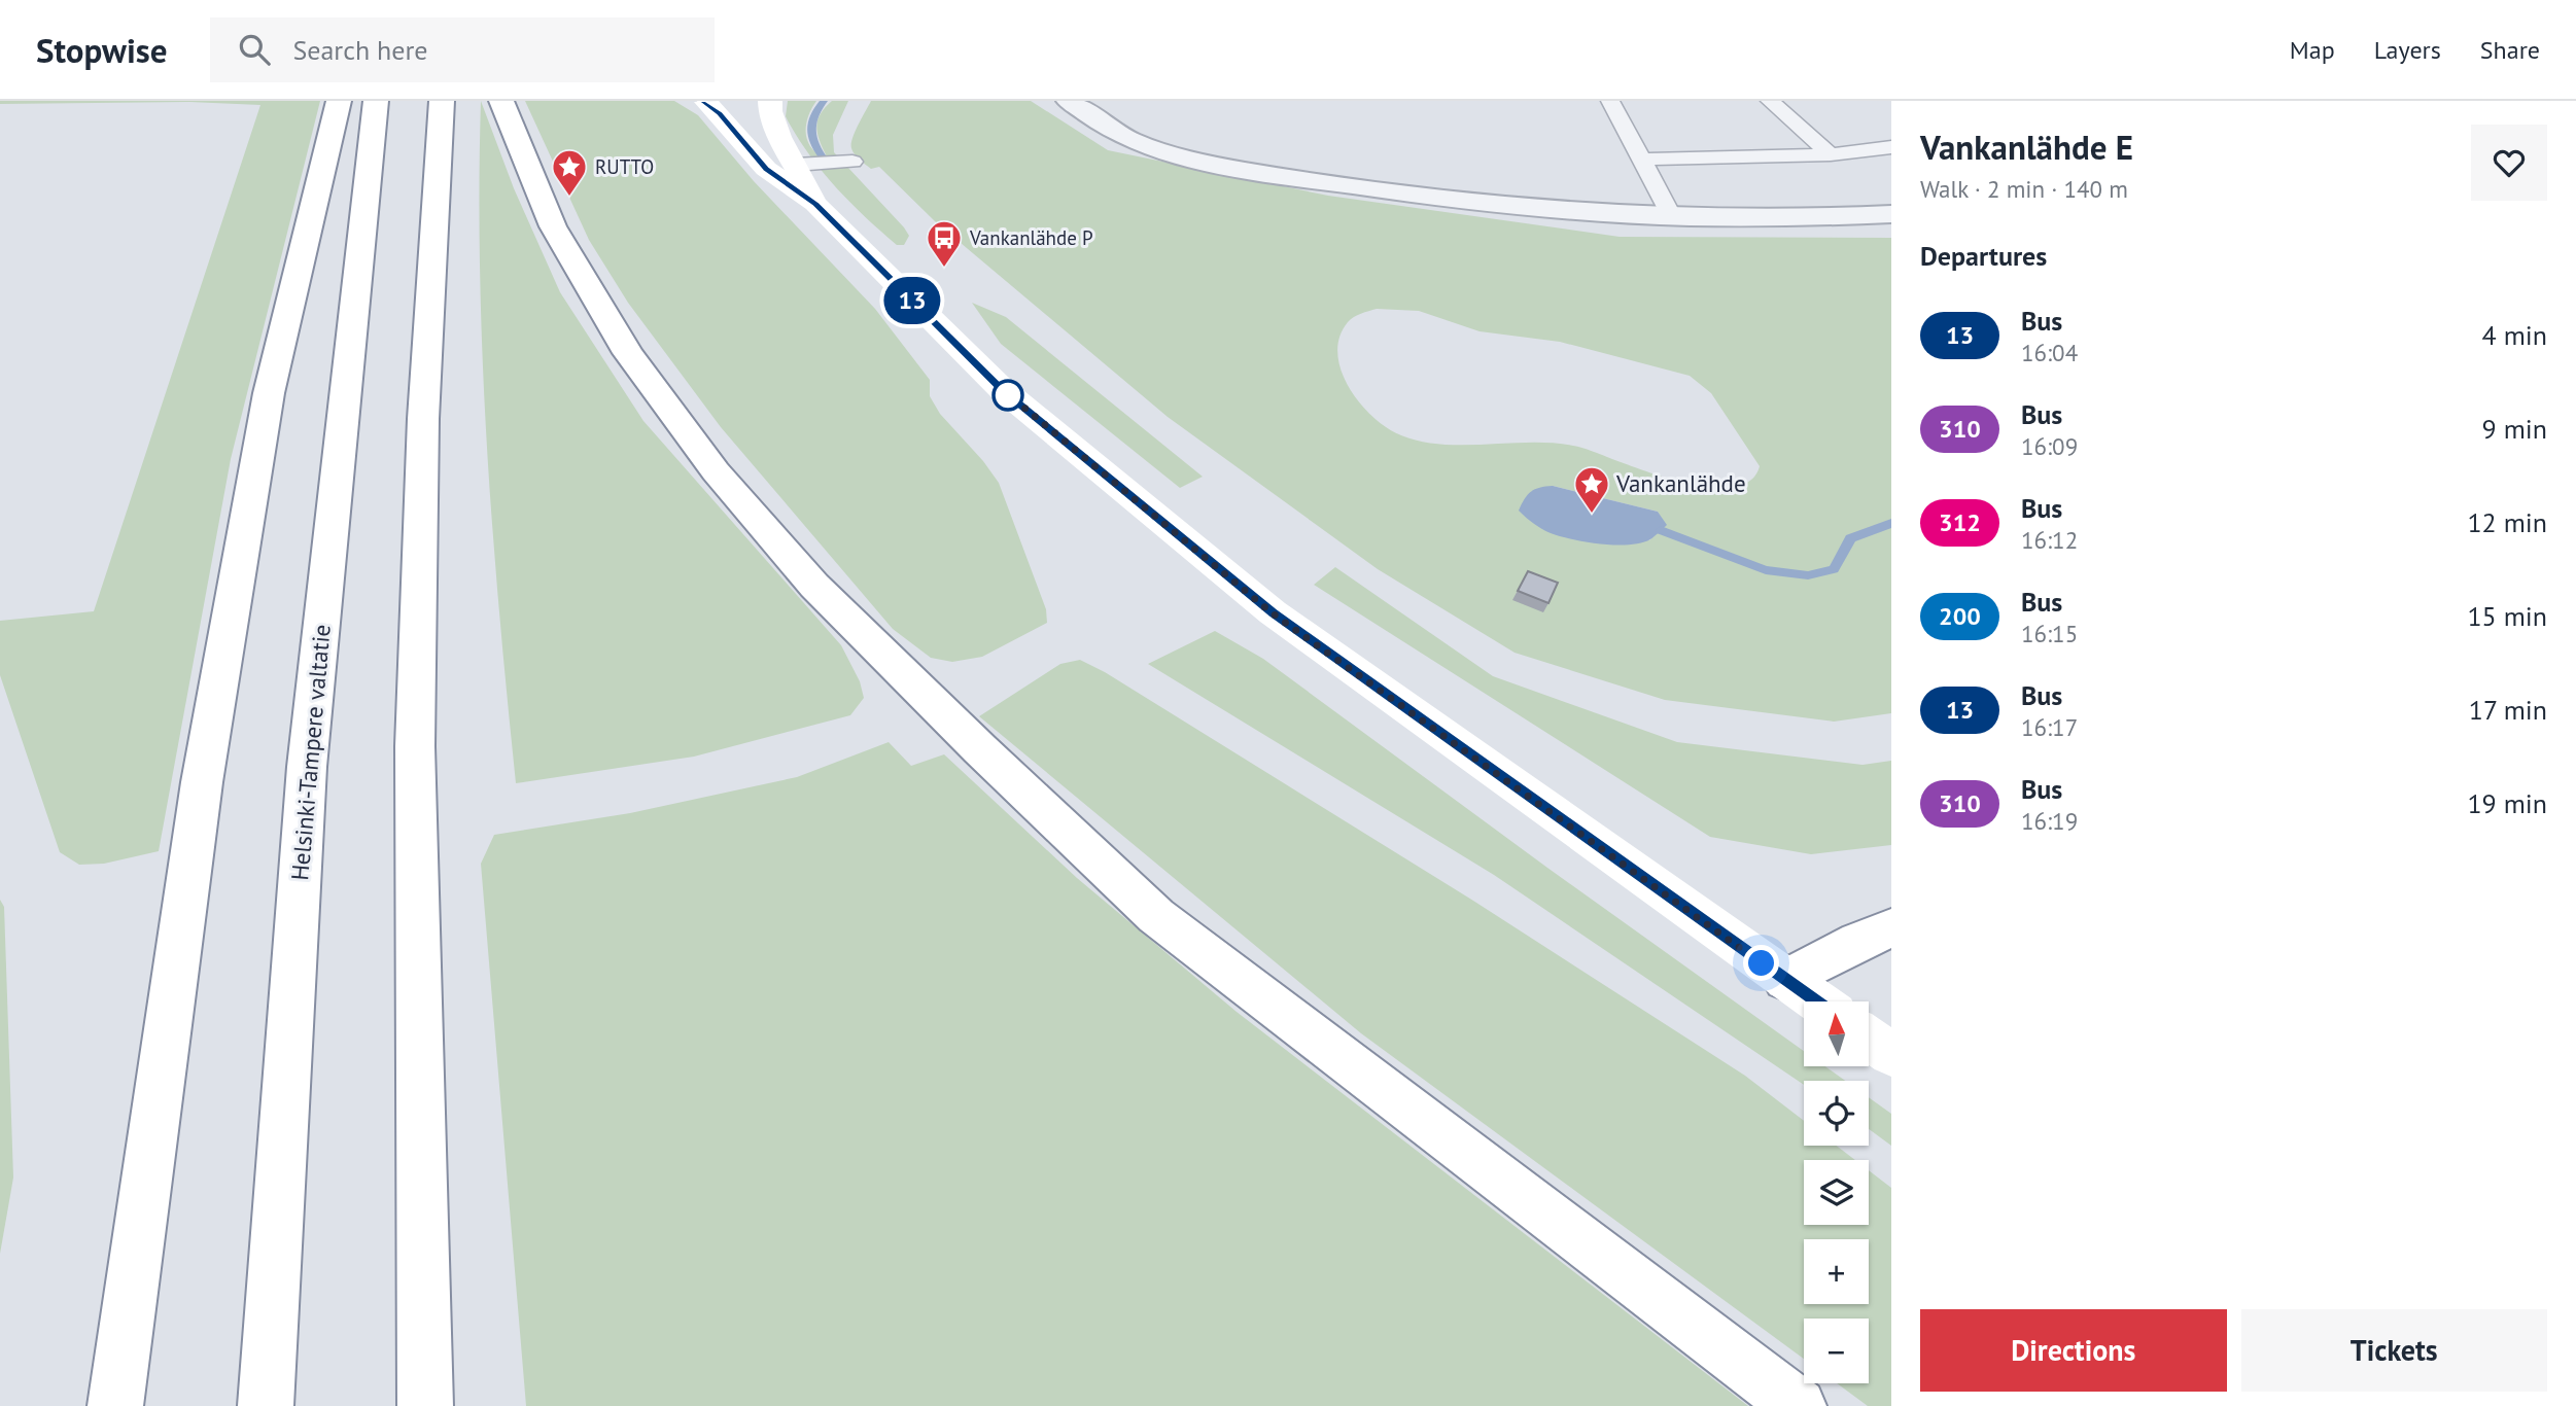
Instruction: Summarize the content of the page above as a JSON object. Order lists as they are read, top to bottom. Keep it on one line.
{"streets":{"main road":["Helsinki-Tampere valtatie"]},"places":{"place":["RUTTO","Vankanlähde"],"bus stop":["Vankanlähde P"]},"lines":["bus line 13"],"north":"top","page":{"header":"Stopwise","search":"Search here","nav":["Map","Layers","Share"],"on_map":"13","heading":[["Vankanlähde E","Walk · 2 min · 140 m"],"Departures"],"list":[{"mark":"13","name":"Bus","note":"16:04","value":"4 min"},{"mark":"310","name":"Bus","note":"16:09","value":"9 min"},{"mark":"312","name":"Bus","note":"16:12","value":"12 min"},{"mark":"200","name":"Bus","note":"16:15","value":"15 min"},{"mark":"13","name":"Bus","note":"16:17","value":"17 min"},{"mark":"310","name":"Bus","note":"16:19","value":"19 min"}],"map_buttons":["+","−"],"buttons":["Directions","Tickets"]}}
